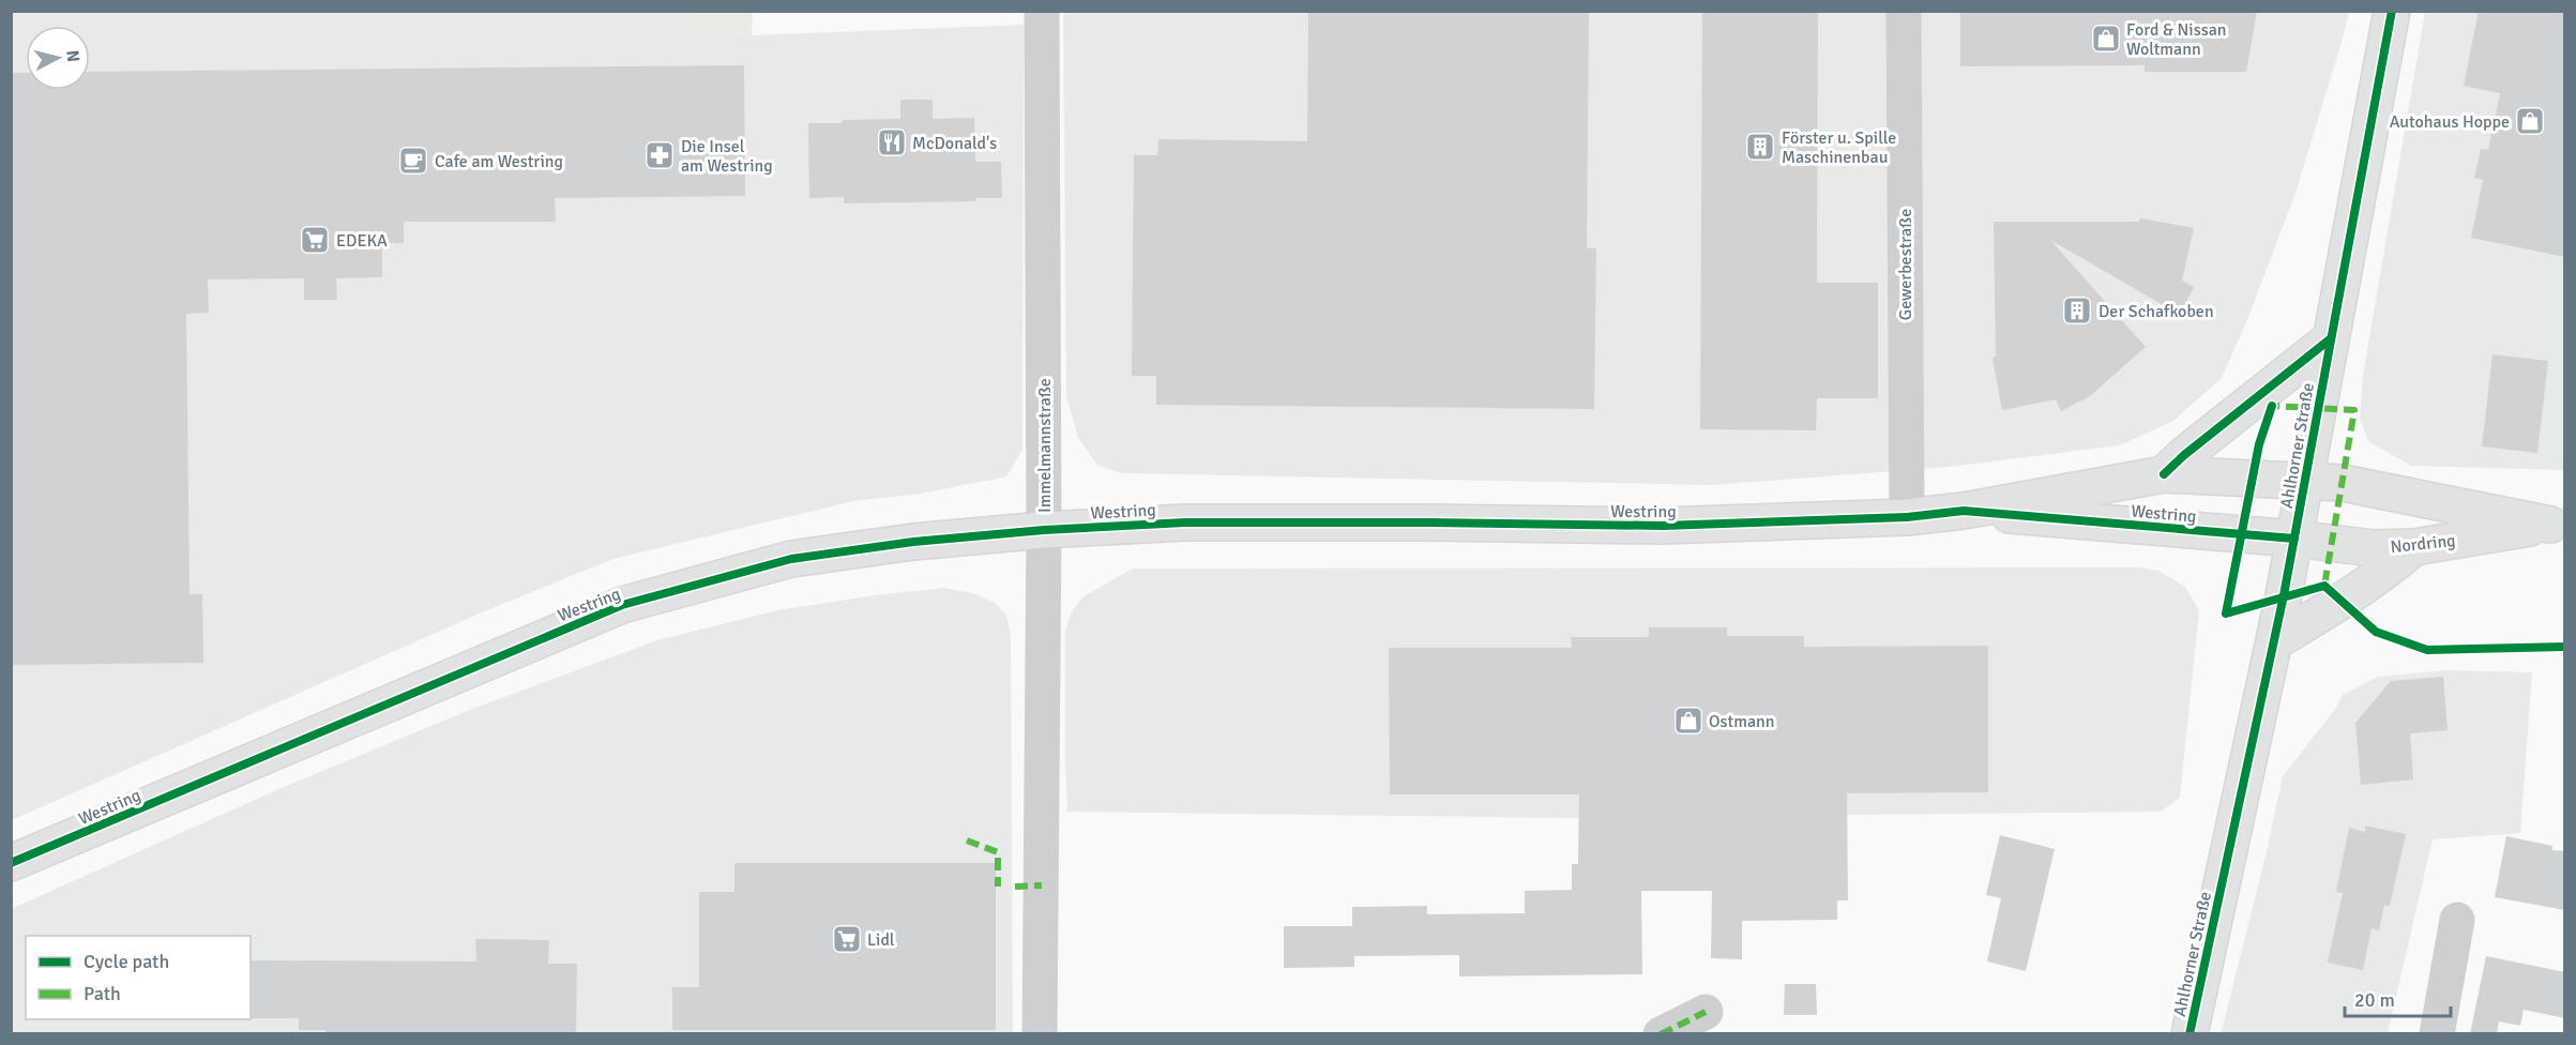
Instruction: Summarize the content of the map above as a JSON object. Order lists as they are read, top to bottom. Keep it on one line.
{"streets":{"main road":["Ahlhorner Straße","Westring","Nordring"],"street":["Gewerbestraße","Immelmannstraße"]},"crossings":[["Gewerbestraße","Westring"],["Immelmannstraße","Westring"],["Ahlhorner Straße","Westring"],["Ahlhorner Straße","Nordring"],["Westring","Nordring"]],"places":{"shop":["Ford & Nissan Woltmann","Autohaus Hoppe","Ostmann"],"restaurant":["McDonald's"],"building":["Förster u. Spille Maschinenbau","Der Schafkoben"],"pharmacy":["Die Insel am Westring"],"cafe":["Cafe am Westring"],"supermarket":["EDEKA","Lidl"]},"legend":["Cycle path","Path"],"scale_bar":"20 m","north":"right"}
